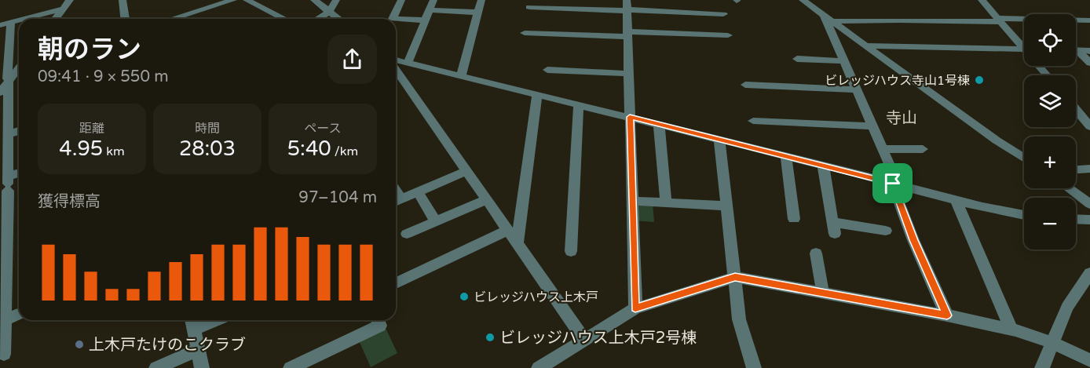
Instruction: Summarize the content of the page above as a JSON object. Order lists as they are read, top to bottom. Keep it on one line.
{"districts":["寺山"],"places":["ビレッジハウス寺山1号棟","ビレッジハウス上木戸","ビレッジハウス上木戸2号棟","上木戸たけのこクラブ"],"page":{"map_buttons":["+","−"],"heading":["朝のラン","09:41 · 9 × 550 m"],"stats":[["距離","4.95 km"],["時間","28:03"],["ペース","5:40 /km"]],"chart":["獲得標高","97–104 m"]}}
